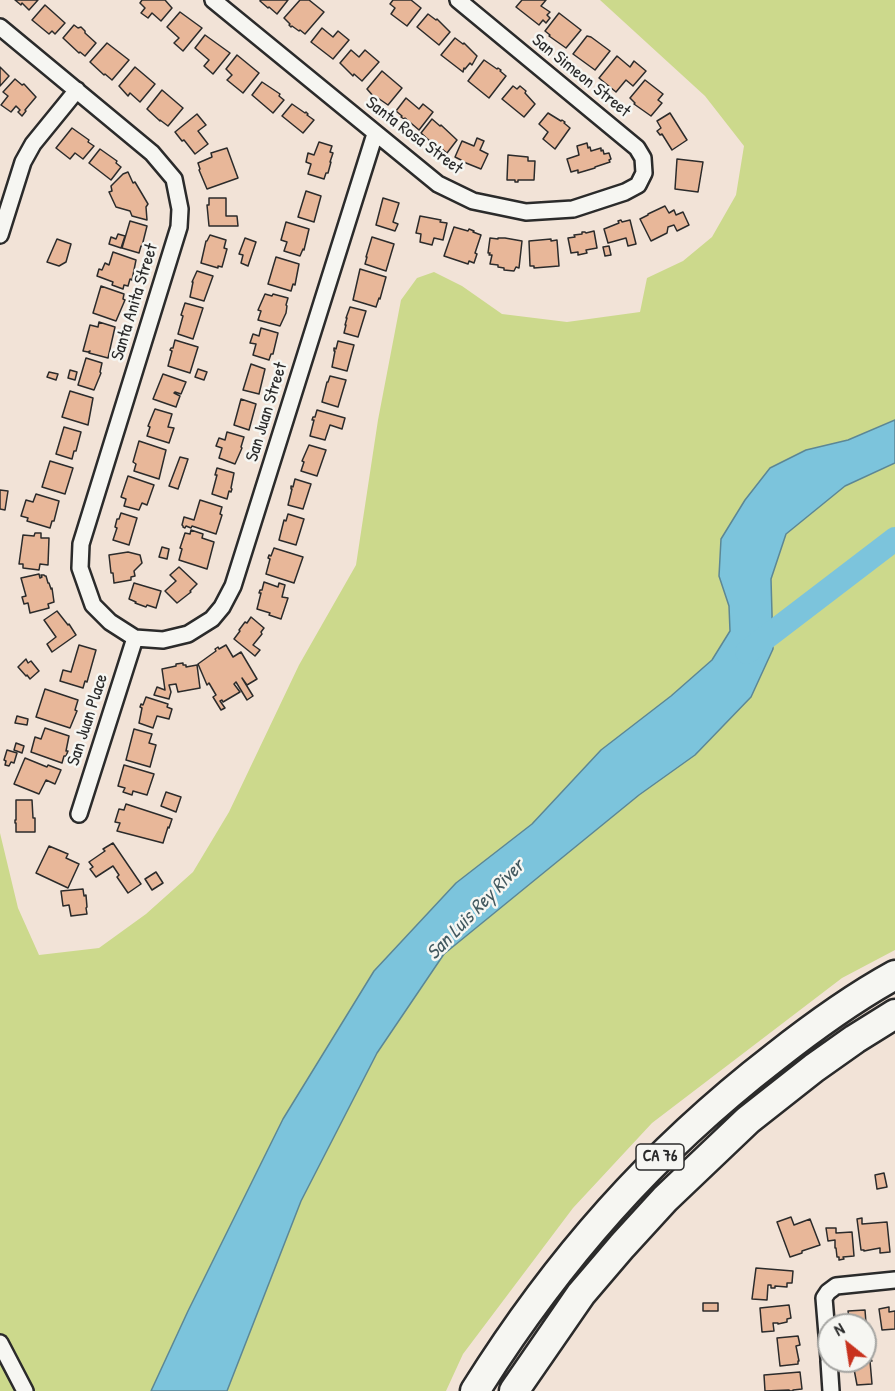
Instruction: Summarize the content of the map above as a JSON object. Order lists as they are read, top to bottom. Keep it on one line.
{"streets":{"highway":["CA 76"],"street":["San Simeon Street","Santa Rosa Street","Santa Anita Street","San Juan Street","San Juan Place"]},"crossings":[["San Simeon Street","Santa Rosa Street"],["Santa Rosa Street","San Juan Street"],["Santa Anita Street","San Juan Street"],["Santa Anita Street","San Juan Place"],["San Juan Street","San Juan Place"]],"water":["San Luis Rey River"],"north":"top left"}
